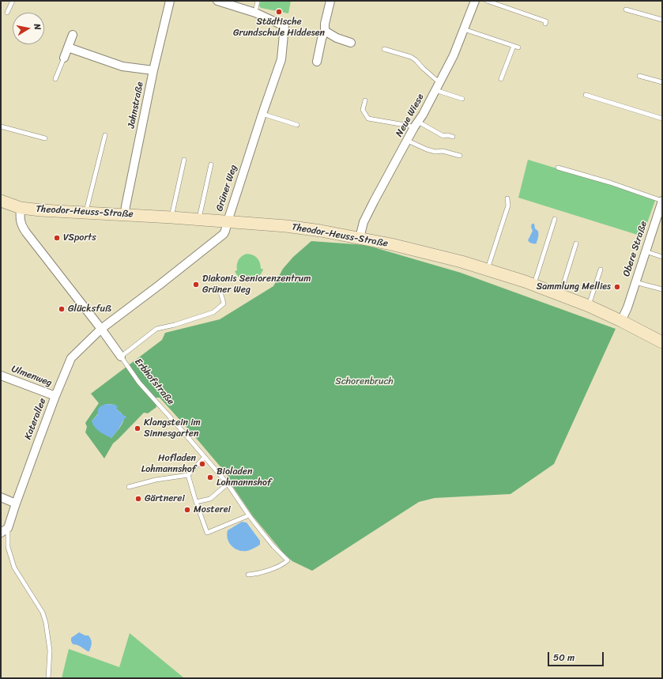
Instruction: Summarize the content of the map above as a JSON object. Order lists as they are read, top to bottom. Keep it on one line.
{"streets":{"main road":["Theodor-Heuss-Straße"],"street":["Jahnstraße","Neue Wiese","Grüner Weg","Obere Straße","Ulmenweg","Erbhofstraße","Katerallee"]},"crossings":[["Jahnstraße","Theodor-Heuss-Straße"],["Neue Wiese","Theodor-Heuss-Straße"],["Grüner Weg","Theodor-Heuss-Straße"],["Grüner Weg","Erbhofstraße"],["Grüner Weg","Katerallee"],["Theodor-Heuss-Straße","Obere Straße"],["Theodor-Heuss-Straße","Erbhofstraße"],["Ulmenweg","Katerallee"],["Erbhofstraße","Katerallee"]],"parks":["Schorenbruch"],"places":["Städtische Grundschule Hiddesen","VSports","Diakonis Seniorenzentrum Grüner Weg","Sammlung Mellies","Glücksfuß","Klangstein im Sinnesgarten","Hofladen Lohmannshof","Bioladen Lohmannshof","Gärtnerei","Mosterei"],"scale_bar":"50 m","north":"right"}
